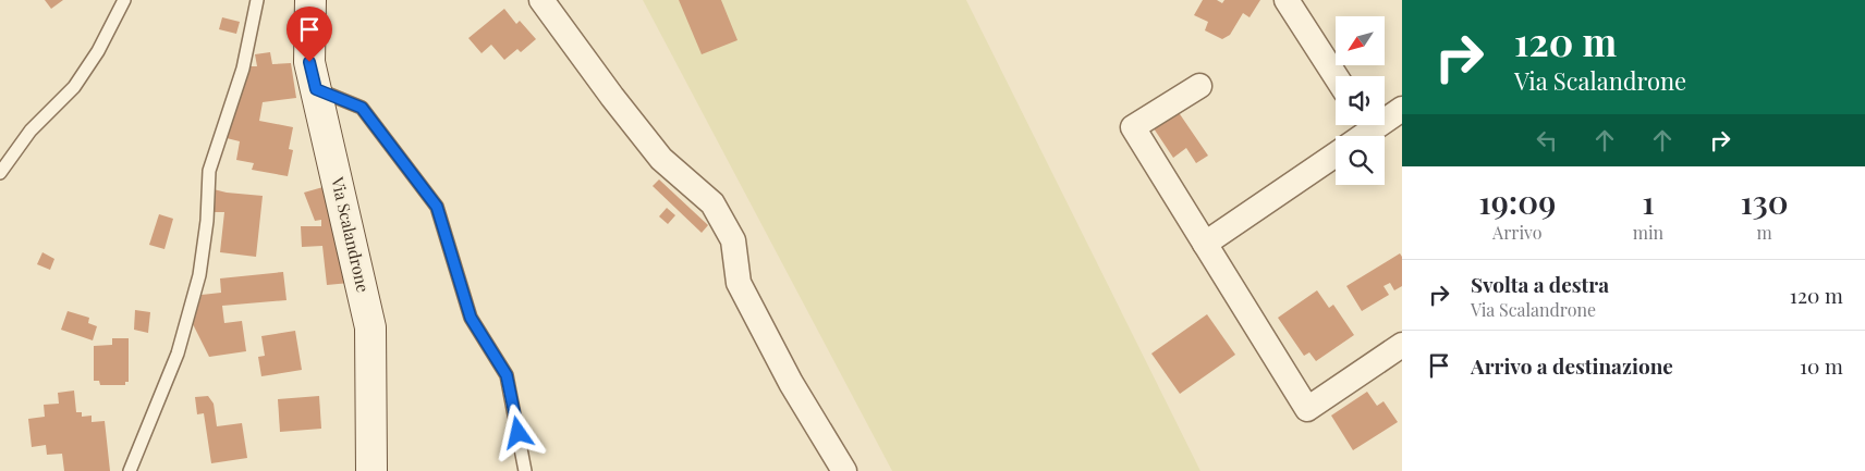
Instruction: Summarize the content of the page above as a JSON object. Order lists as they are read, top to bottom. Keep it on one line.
{"streets":{"street":["Via Scalandrone"]},"north":"bottom left","page":{"turn":["120 m","Via Scalandrone"],"eta":["19:09","Arrivo","1","min","130","m"],"list":[{"name":"Svolta a destra","note":"Via Scalandrone","value":"120 m"},{"name":"Arrivo a destinazione","value":"10 m"}]}}
